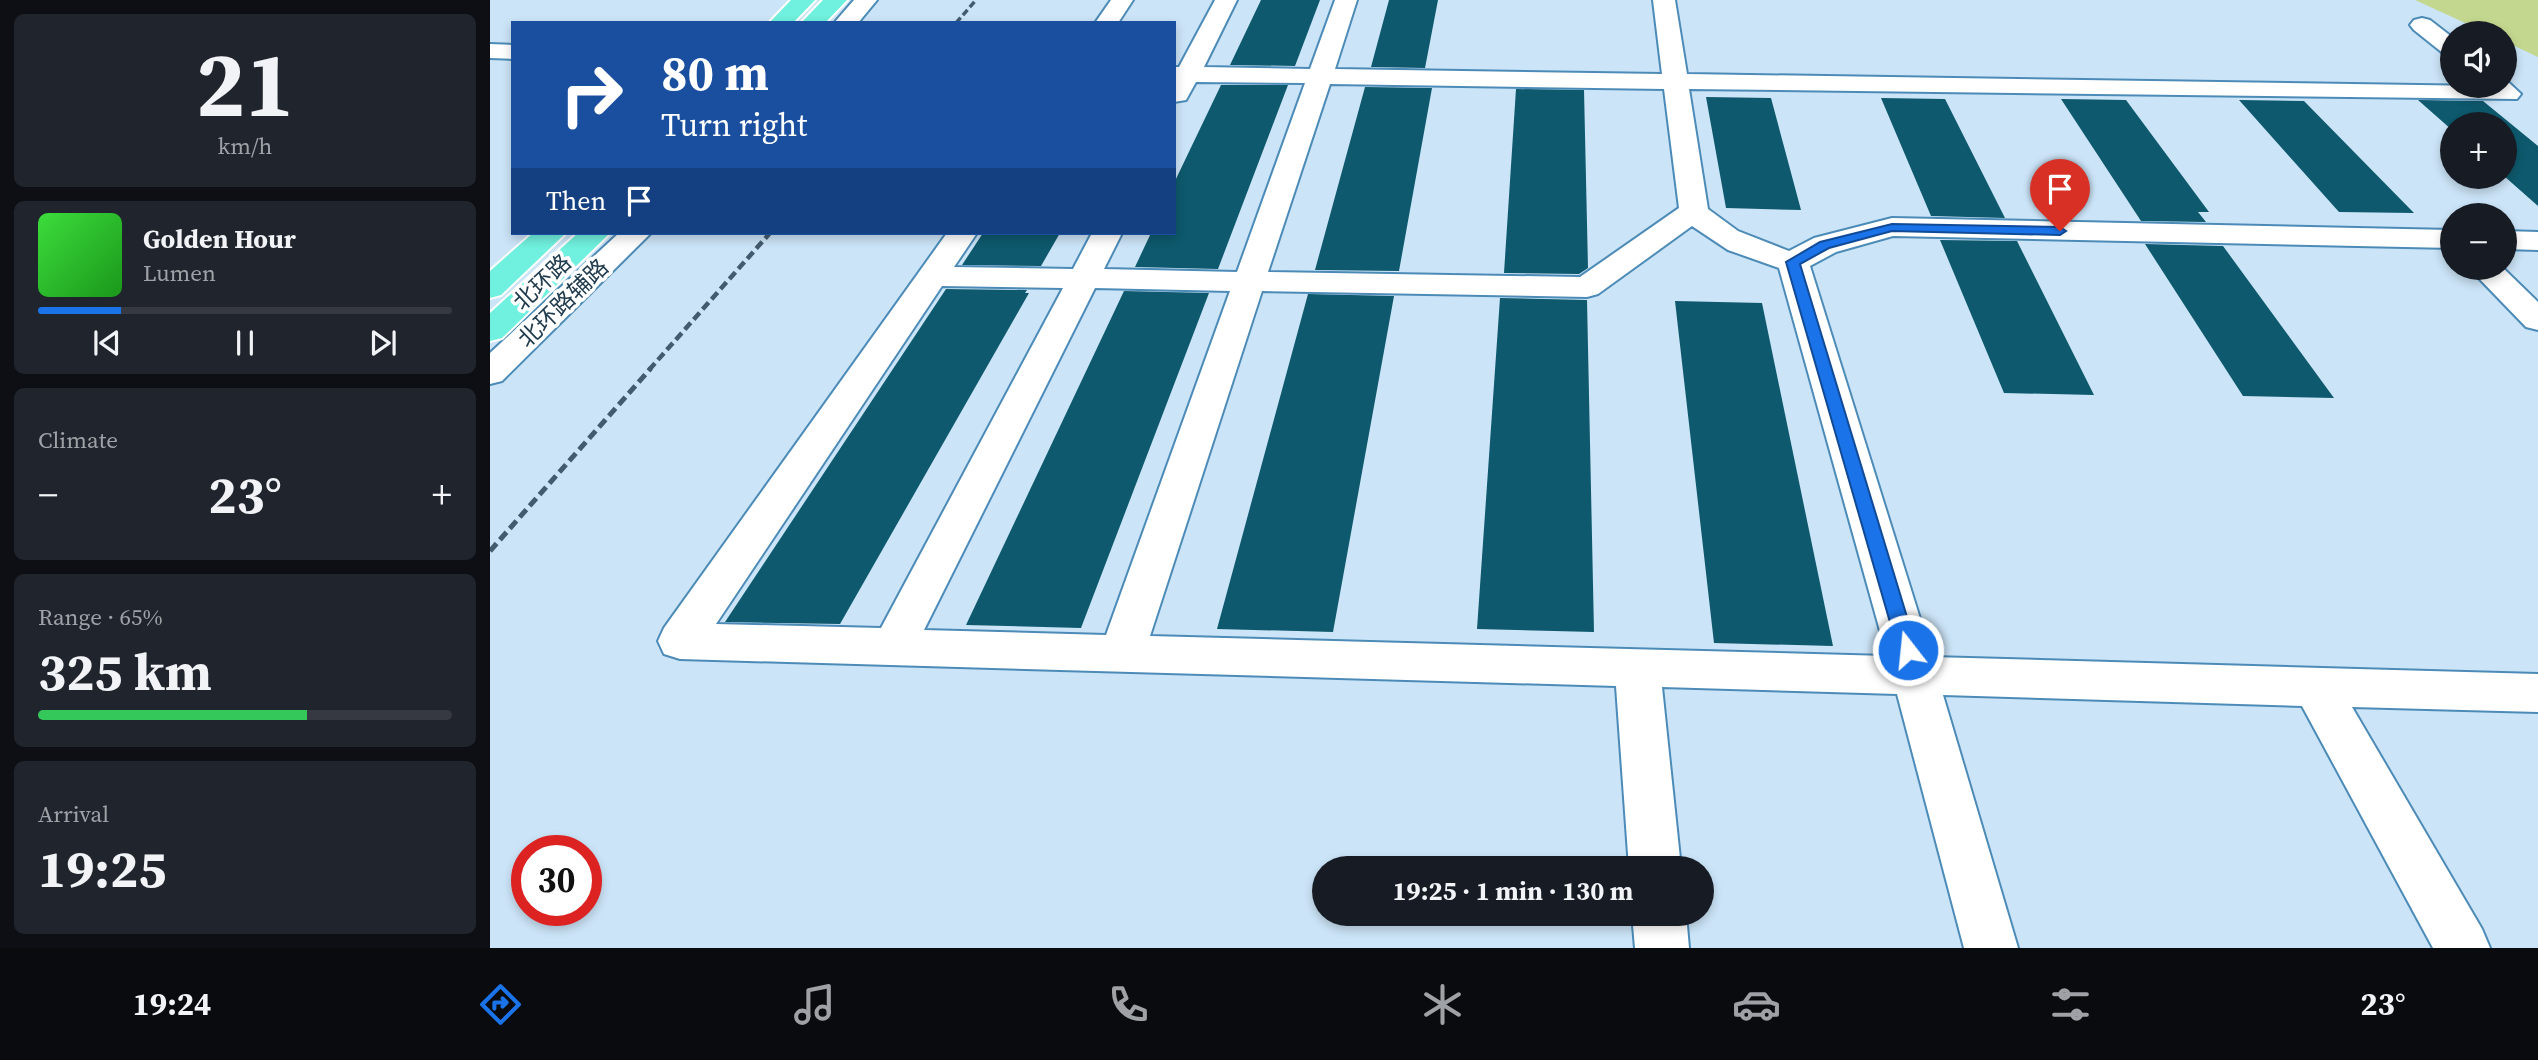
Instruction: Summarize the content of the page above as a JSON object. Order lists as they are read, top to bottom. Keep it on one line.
{"streets":{"highway":["北环路"],"street":["北环路辅路"]},"page":{"tile":[["21","km/h"],"Climate",["Range · 65%","325 km"],["Arrival","19:25"]],"map_buttons":["+","−"],"turn":["80 m","Turn right"],"then":"Then","song":["Golden Hour","Lumen"],"heat":["−","23°","+"],"limit":"30","trip":"19:25 · 1 min · 130 m","tabs":["19:24","23°"]}}
